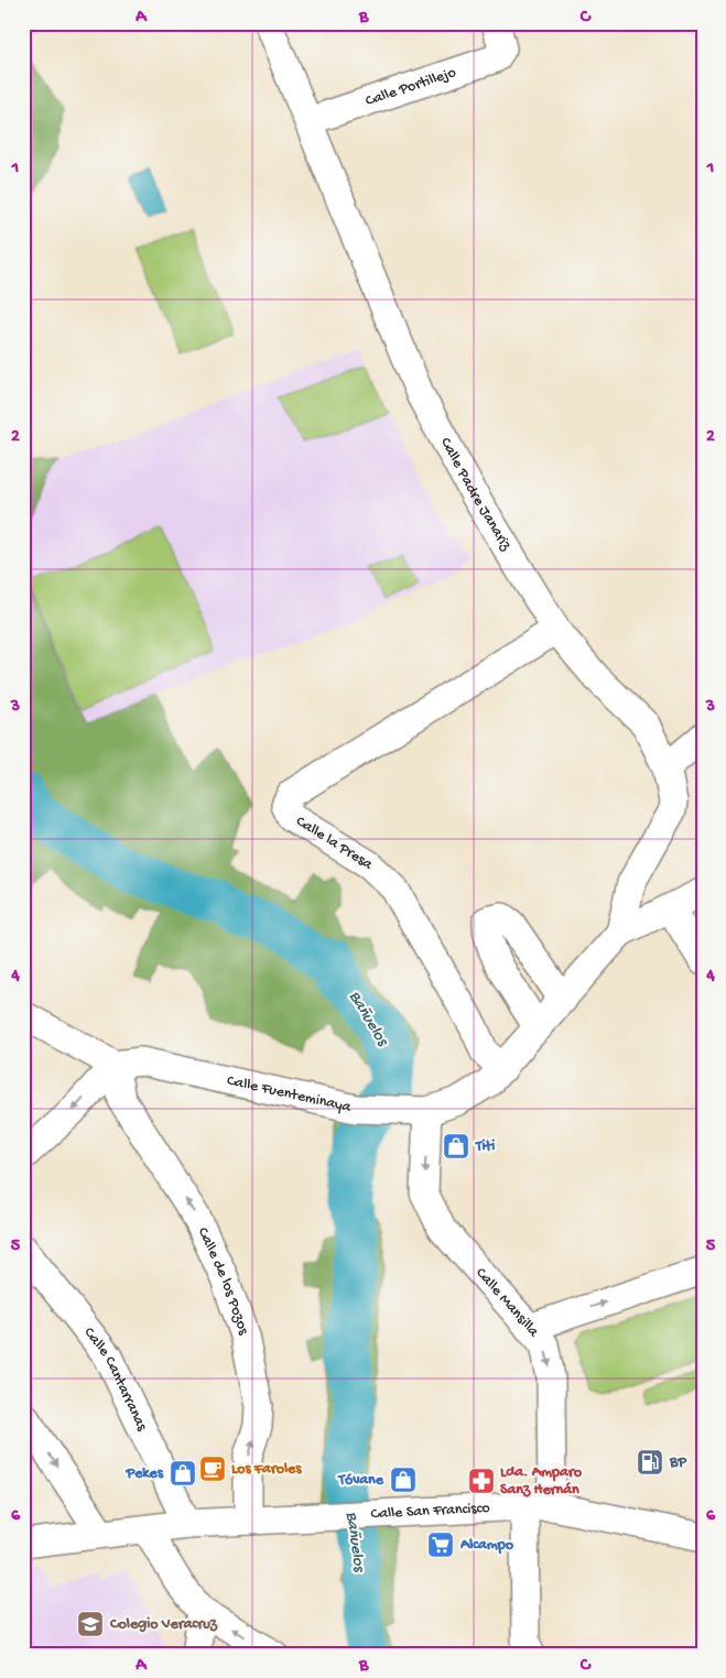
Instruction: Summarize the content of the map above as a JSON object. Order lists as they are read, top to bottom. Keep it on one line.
{"streets":{"street":["Calle Portillejo","Calle Padre Janariz","Calle la Presa","Calle Fuenteminaya","Calle de los Pozos","Calle Mansilla","Calle Cantarranas","Calle San Francisco"]},"crossings":[["Calle Portillejo","Calle Padre Janariz"],["Calle Padre Janariz","Calle la Presa"],["Calle Padre Janariz","Calle Fuenteminaya"],["Calle la Presa","Calle Fuenteminaya"],["Calle Fuenteminaya","Calle de los Pozos"],["Calle Fuenteminaya","Calle Mansilla"],["Calle de los Pozos","Calle San Francisco"],["Calle Mansilla","Calle San Francisco"],["Calle Cantarranas","Calle San Francisco"]],"one_way":["Calle de los Pozos","Calle Mansilla"],"water":["Bañuelos"],"places":{"shop":["Titi","Pekes","Tóvane"],"fuel station":["BP"],"cafe":["Los Faroles"],"pharmacy":["Lda. Amparo Sanz Hernán"],"supermarket":["Alcampo"],"school or university":["Colegio Veracruz"]},"grid":{"columns":["A","B","C"],"rows":["1","2","3","4","5","6"]}}
